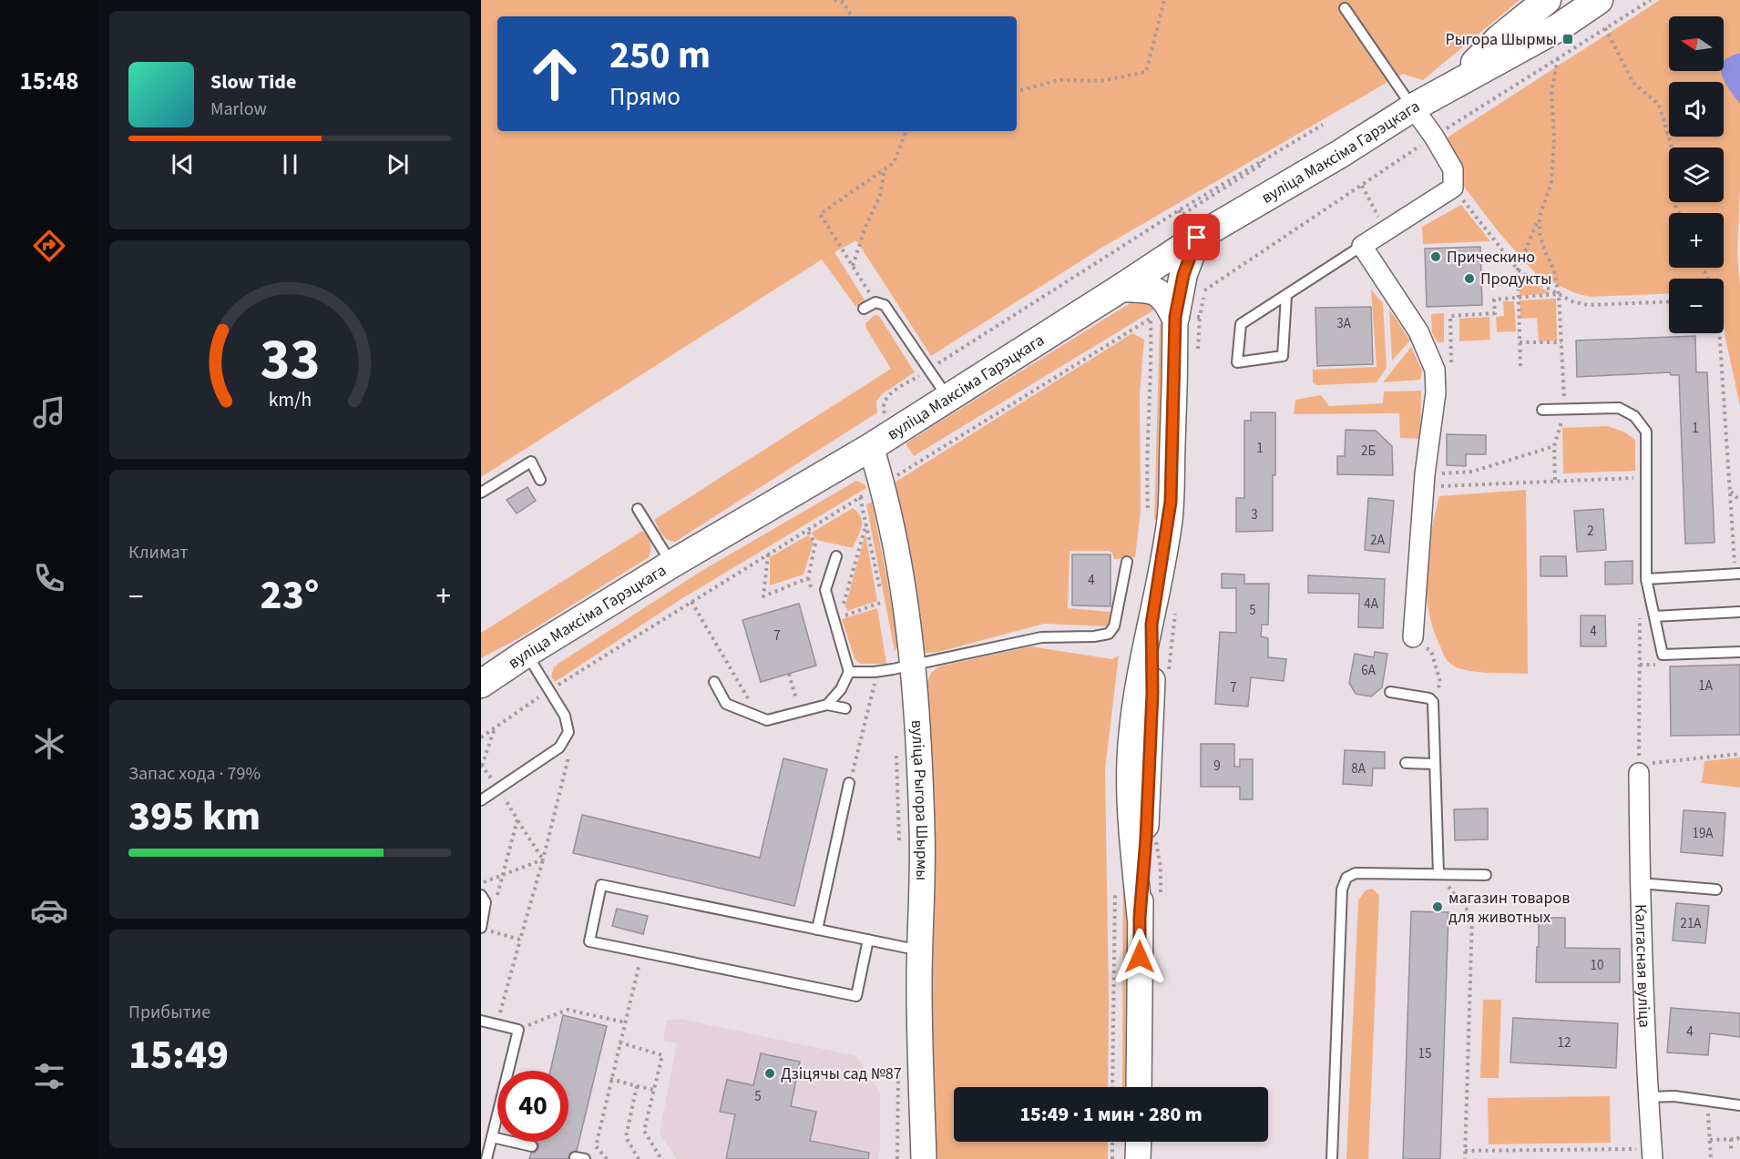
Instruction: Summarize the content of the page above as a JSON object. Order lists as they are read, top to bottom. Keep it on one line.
{"streets":{"main road":["вуліца Максіма Гарэцкага"],"street":["вуліца Рыгора Шырмы","Калгасная вуліца"]},"crossings":[["вуліца Максіма Гарэцкага","вуліца Рыгора Шырмы"]],"places":{"transit":["Рыгора Шырмы"],"other":["Прическино","Продукты","магазин товаров для животных","Дзіцячы сад №87"]},"house_numbers":["3А","1","1","2Б","3","2","2А","4","4А","5","4","7","6А","1А","7","9","8А","19А","21А","10","4","12","15","5"],"north":"left","page":{"tabs":"15:48","map_buttons":["+","−"],"turn":["250 m","Прямо"],"song":["Slow Tide","Marlow"],"tile":["Климат",["Запас хода · 79%","395 km"],["Прибытие","15:49"]],"heat":["−","23°","+"],"limit":"40","trip":"15:49 · 1 мин · 280 m","gauge":["33","km/h"]}}
